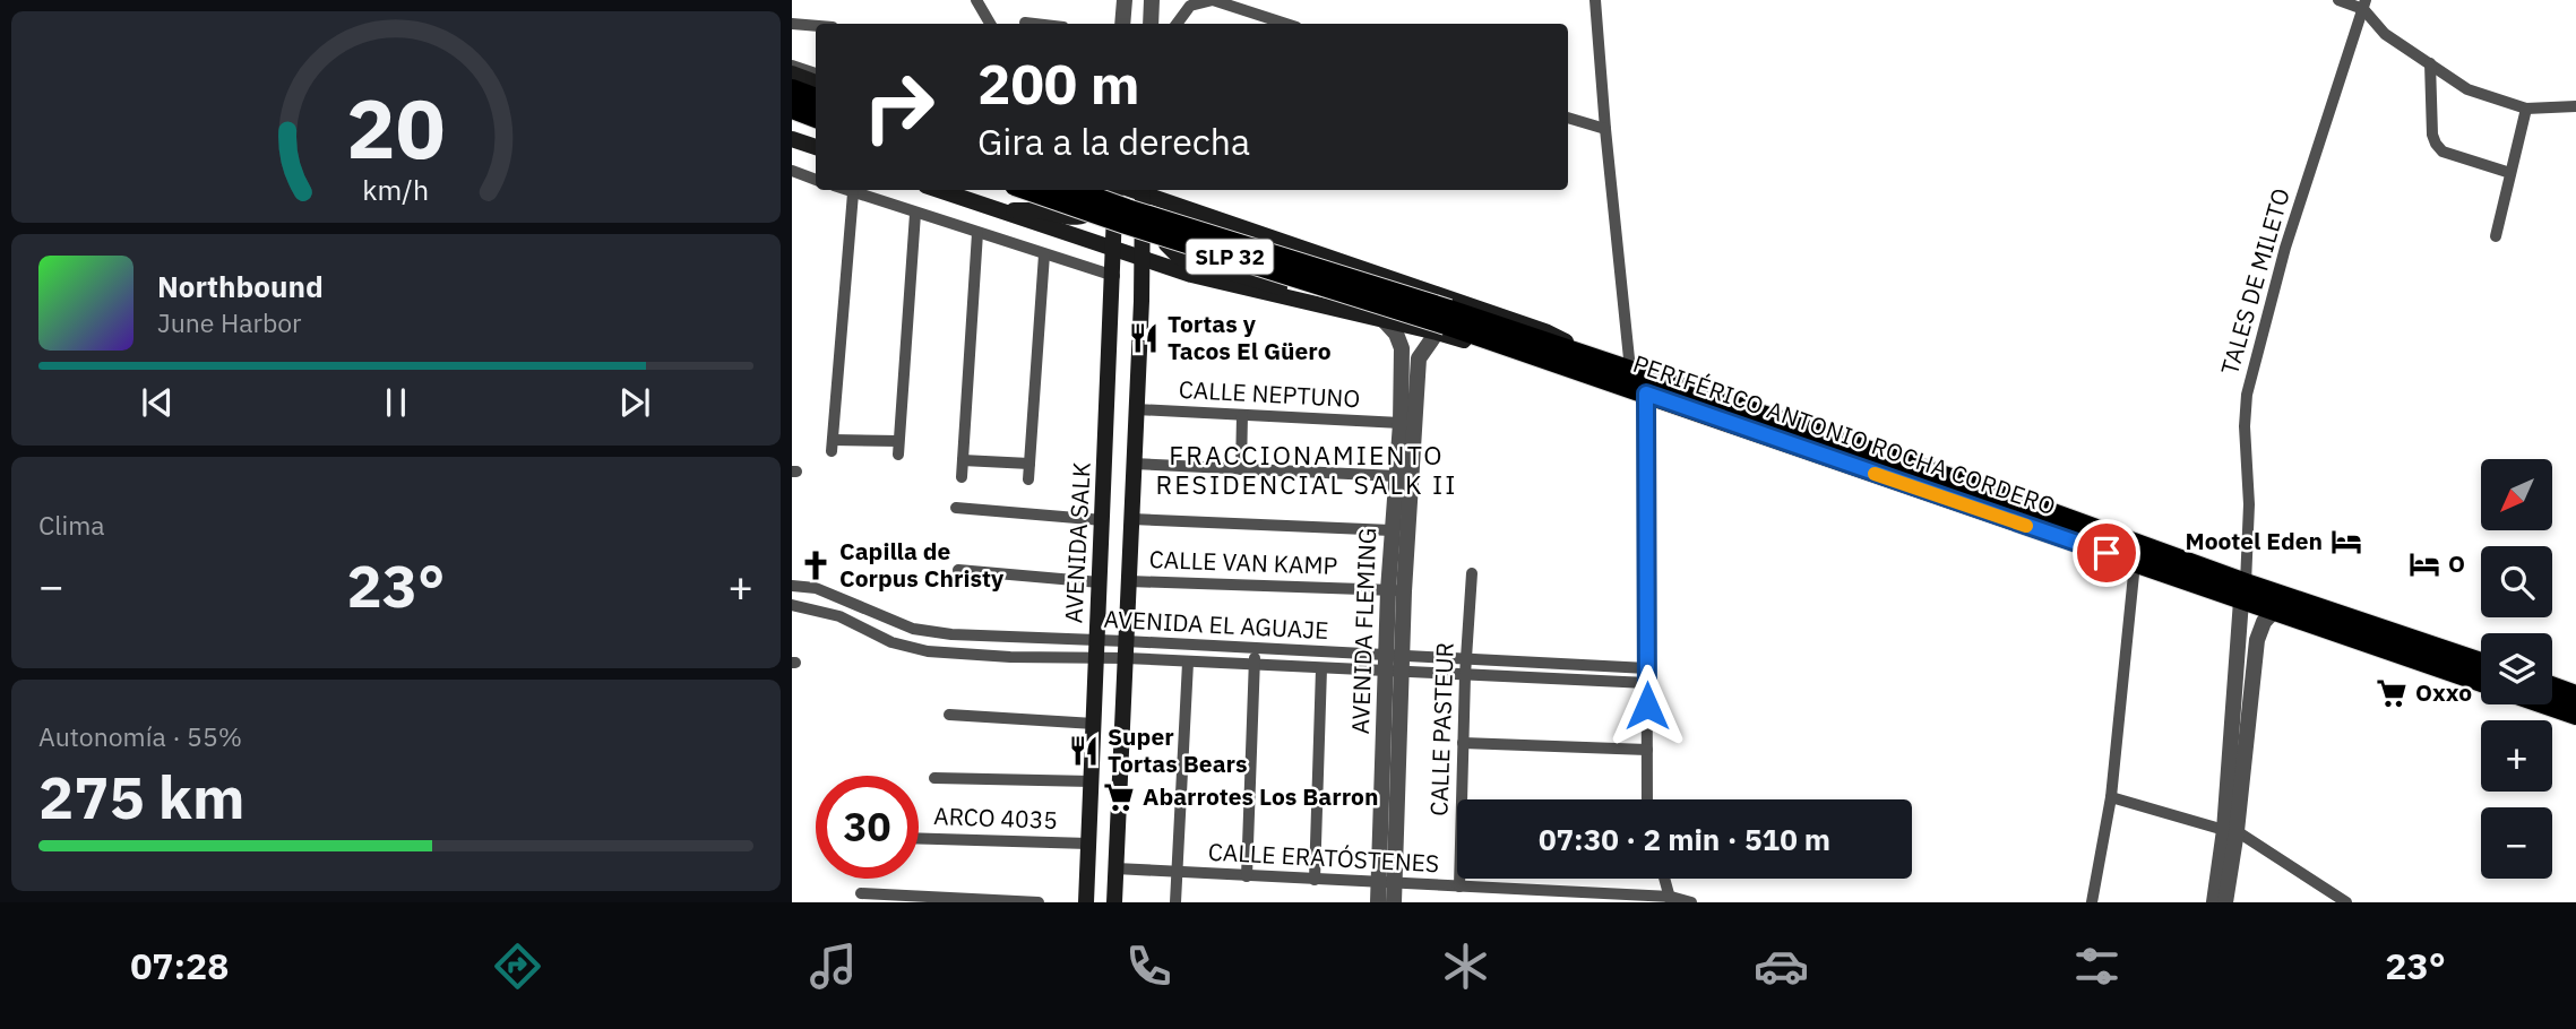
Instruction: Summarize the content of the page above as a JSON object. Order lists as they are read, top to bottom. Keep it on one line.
{"streets":{"highway":["SLP 32","PERIFÉRICO ANTONIO ROCHA CORDERO"],"main road":["AVENIDA SALK"],"street":["TALES DE MILETO","CALLE NEPTUNO","CALLE VAN KAMP","AVENIDA EL AGUAJE","AVENIDA FLEMING","CALLE PASTEUR","ARCO 4035","CALLE ERATÓSTENES"]},"crossings":[["SLP 32","PERIFÉRICO ANTONIO ROCHA CORDERO"],["SLP 32","AVENIDA FLEMING"],["TALES DE MILETO","PERIFÉRICO ANTONIO ROCHA CORDERO"],["CALLE NEPTUNO","AVENIDA FLEMING"],["PERIFÉRICO ANTONIO ROCHA CORDERO","AVENIDA FLEMING"],["AVENIDA SALK","AVENIDA EL AGUAJE"],["AVENIDA SALK","ARCO 4035"],["CALLE VAN KAMP","AVENIDA FLEMING"],["AVENIDA EL AGUAJE","AVENIDA FLEMING"],["AVENIDA EL AGUAJE","CALLE PASTEUR"],["AVENIDA FLEMING","CALLE ERATÓSTENES"],["CALLE PASTEUR","CALLE ERATÓSTENES"]],"districts":["FRACCIONAMIENTO RESIDENCIAL SALK II"],"places":{"restaurant":["Tortas y Tacos El Güero","Super Tortas Bears"],"hotel":["Mootel Eden","O"],"church":["Capilla de Corpus Christy"],"supermarket":["Oxxo","Abarrotes Los Barron"]},"north":"bottom left","page":{"turn":["200 m","Gira a la derecha"],"song":["Northbound","June Harbor"],"tile":["Clima",["Autonomía · 55%","275 km"]],"map_buttons":["+","−"],"heat":["−","23°","+"],"limit":"30","trip":"07:30 · 2 min · 510 m","tabs":["07:28","23°"],"gauge":["20","km/h"]}}
